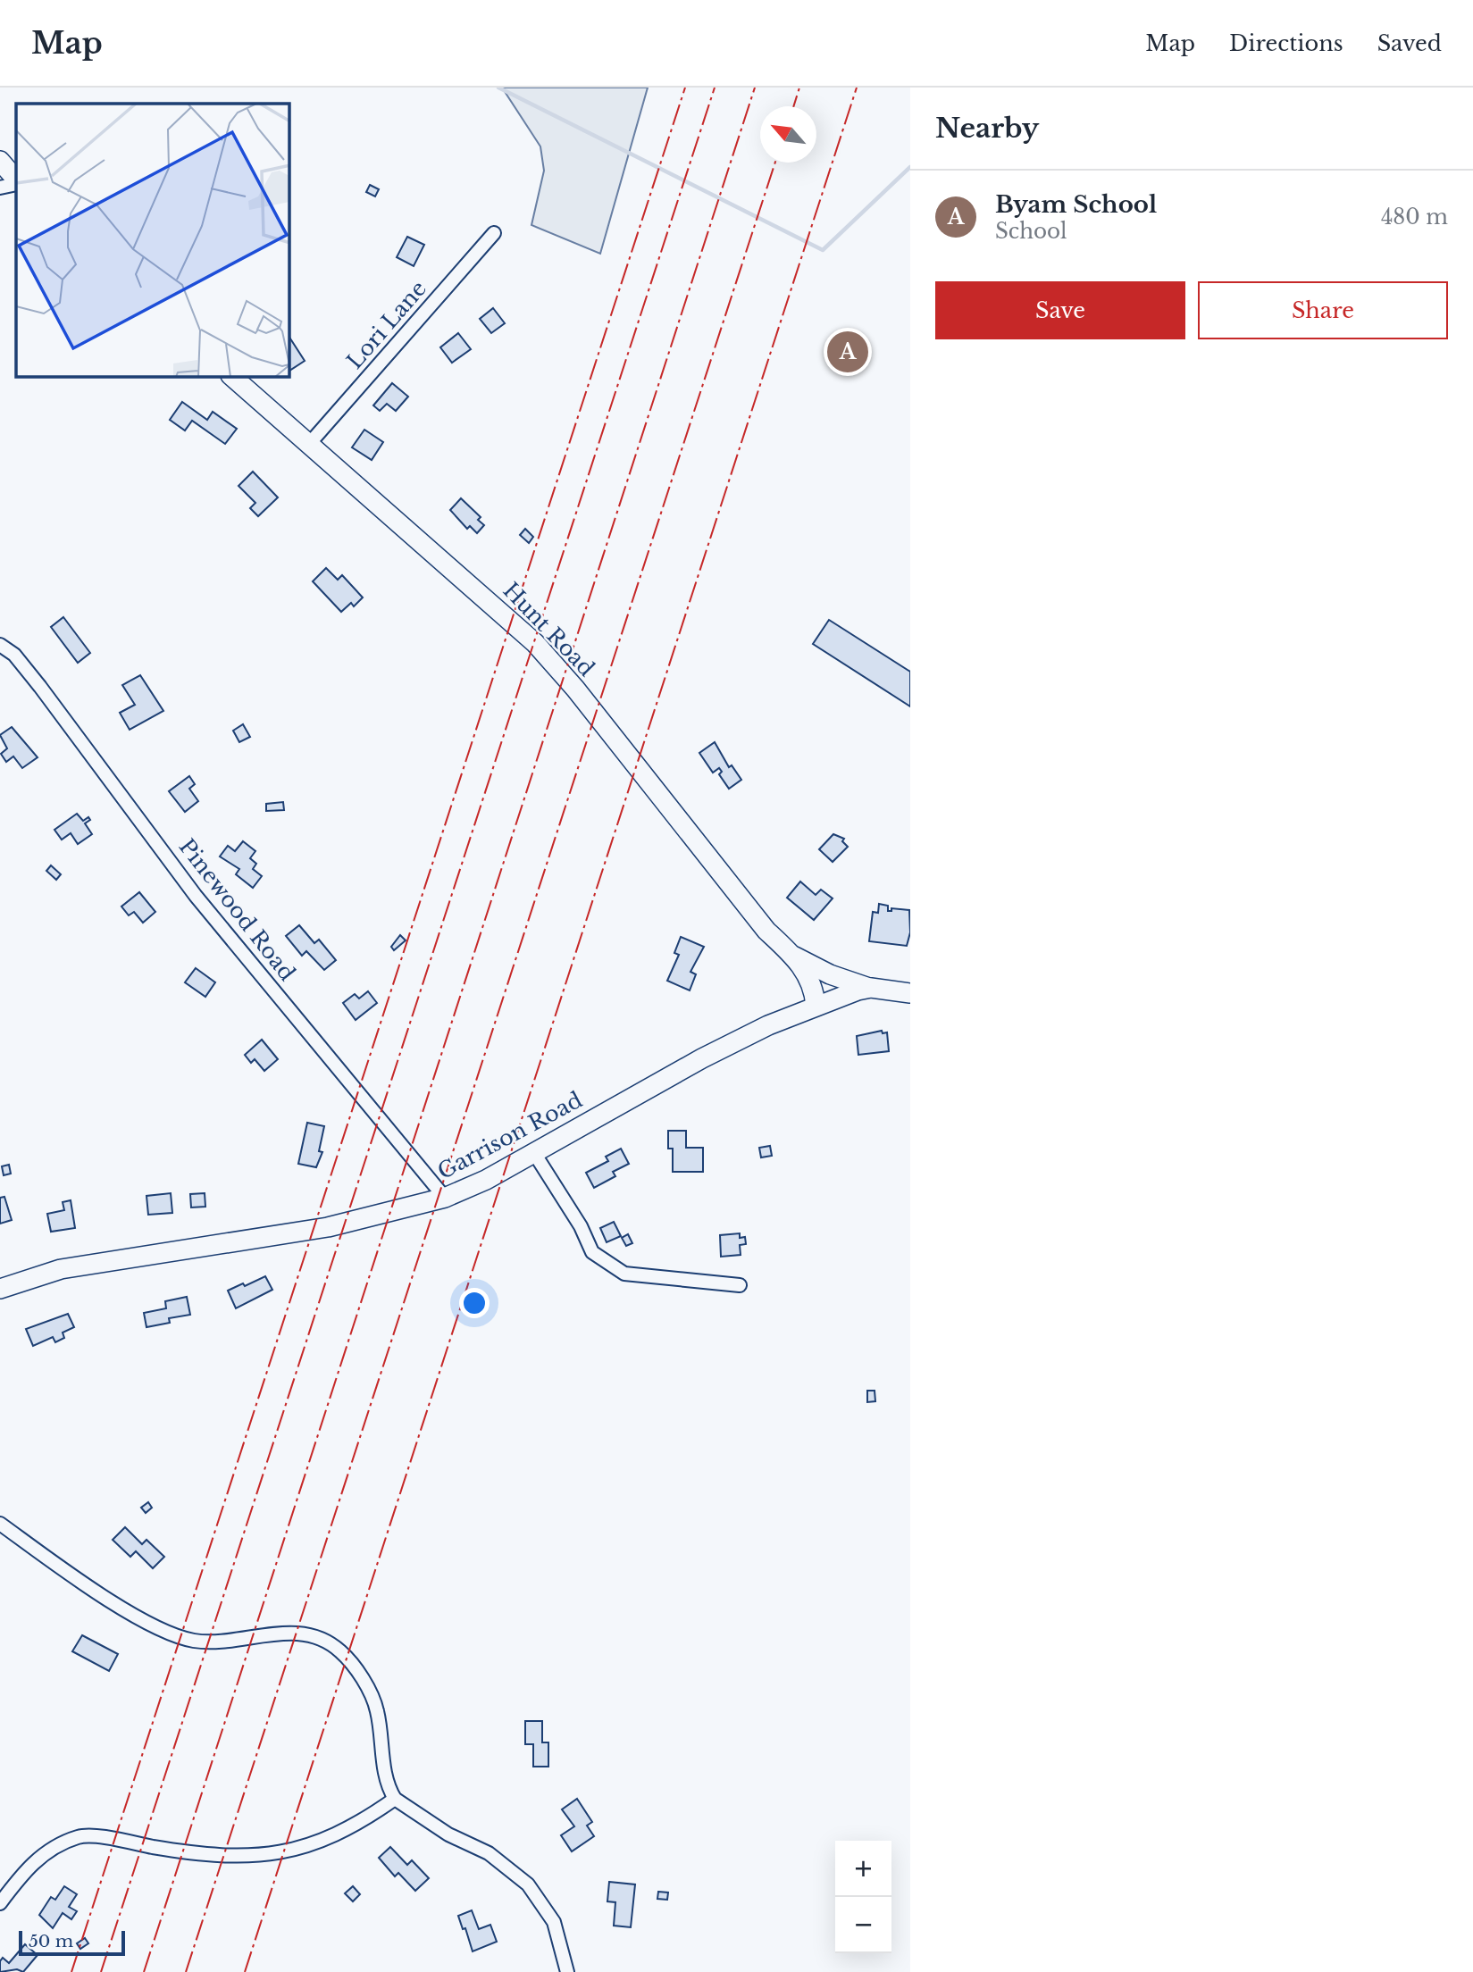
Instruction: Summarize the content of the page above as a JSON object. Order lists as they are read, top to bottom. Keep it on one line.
{"streets":{"street":["Lori Lane","Hunt Road","Pinewood Road","Garrison Road"]},"crossings":[["Lori Lane","Hunt Road"],["Hunt Road","Garrison Road"],["Pinewood Road","Garrison Road"]],"scale_bar":"50 m","north":"top left","page":{"header":"Map","nav":["Map","Directions","Saved"],"heading":"Nearby","list":[{"mark":"A","name":"Byam School","note":"School","value":"480 m"}],"buttons":["Save","Share"],"pins":"A","map_buttons":["+","−"],"scale":"50 m"}}
